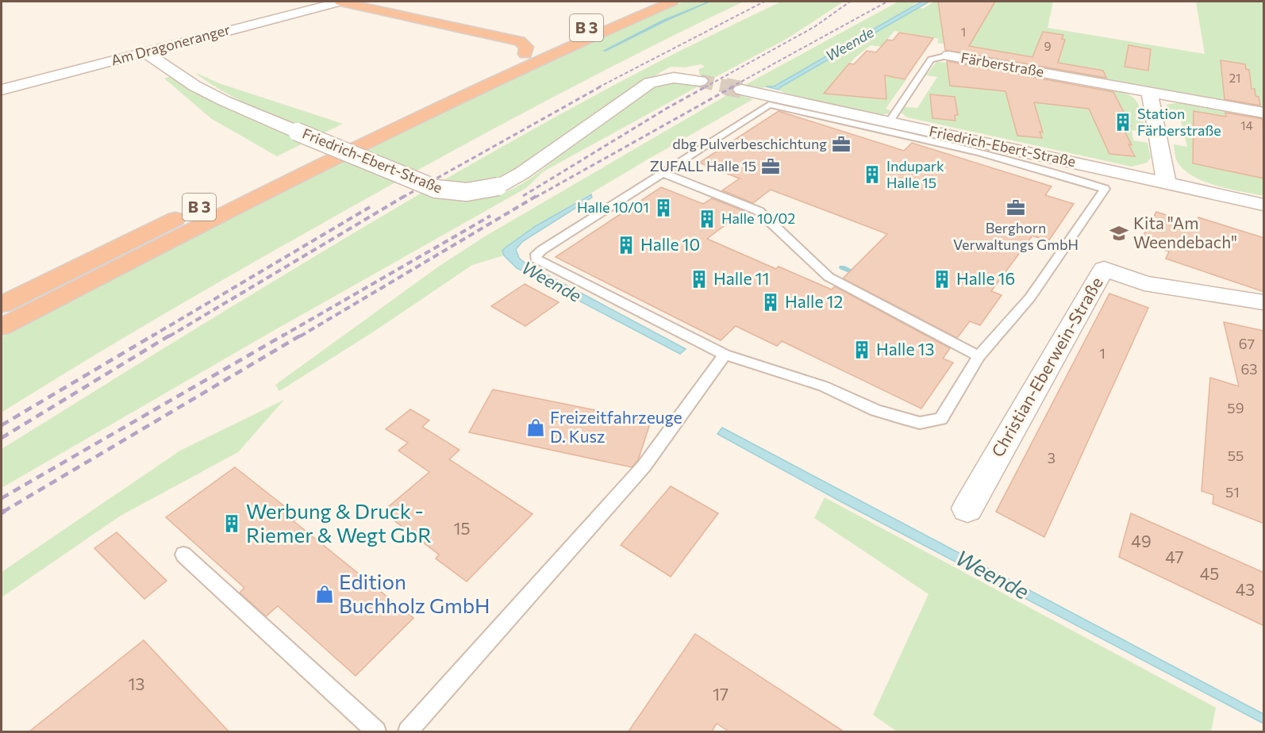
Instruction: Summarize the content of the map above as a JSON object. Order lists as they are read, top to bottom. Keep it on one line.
{"streets":{"highway":["B 3"],"street":["Am Dragoneranger","Färberstraße","Friedrich-Ebert-Straße","Christian-Eberwein-Straße"]},"crossings":[["Am Dragoneranger","Friedrich-Ebert-Straße"],["Färberstraße","Friedrich-Ebert-Straße"]],"water":["Weende"],"places":{"building":["Station Färberstraße","Indupark Halle 15","Halle 10/01","Halle 10/02","Halle 10","Halle 11","Halle 16","Halle 12","Halle 13","Werbung & Druck - Riemer & Wegt GbR"],"office":["dbg Pulverbeschichtung","ZUFALL Halle 15","Berghorn Verwaltungs GmbH"],"school or university":["Kita \"Am Weendebach\""],"shop":["Freizeitfahrzeuge D. Kusz","Edition Buchholz GmbH"]},"house_numbers":["1","9","21","14","67","1","63","59","55","3","51","15","49","47","45","43","13","17"]}
